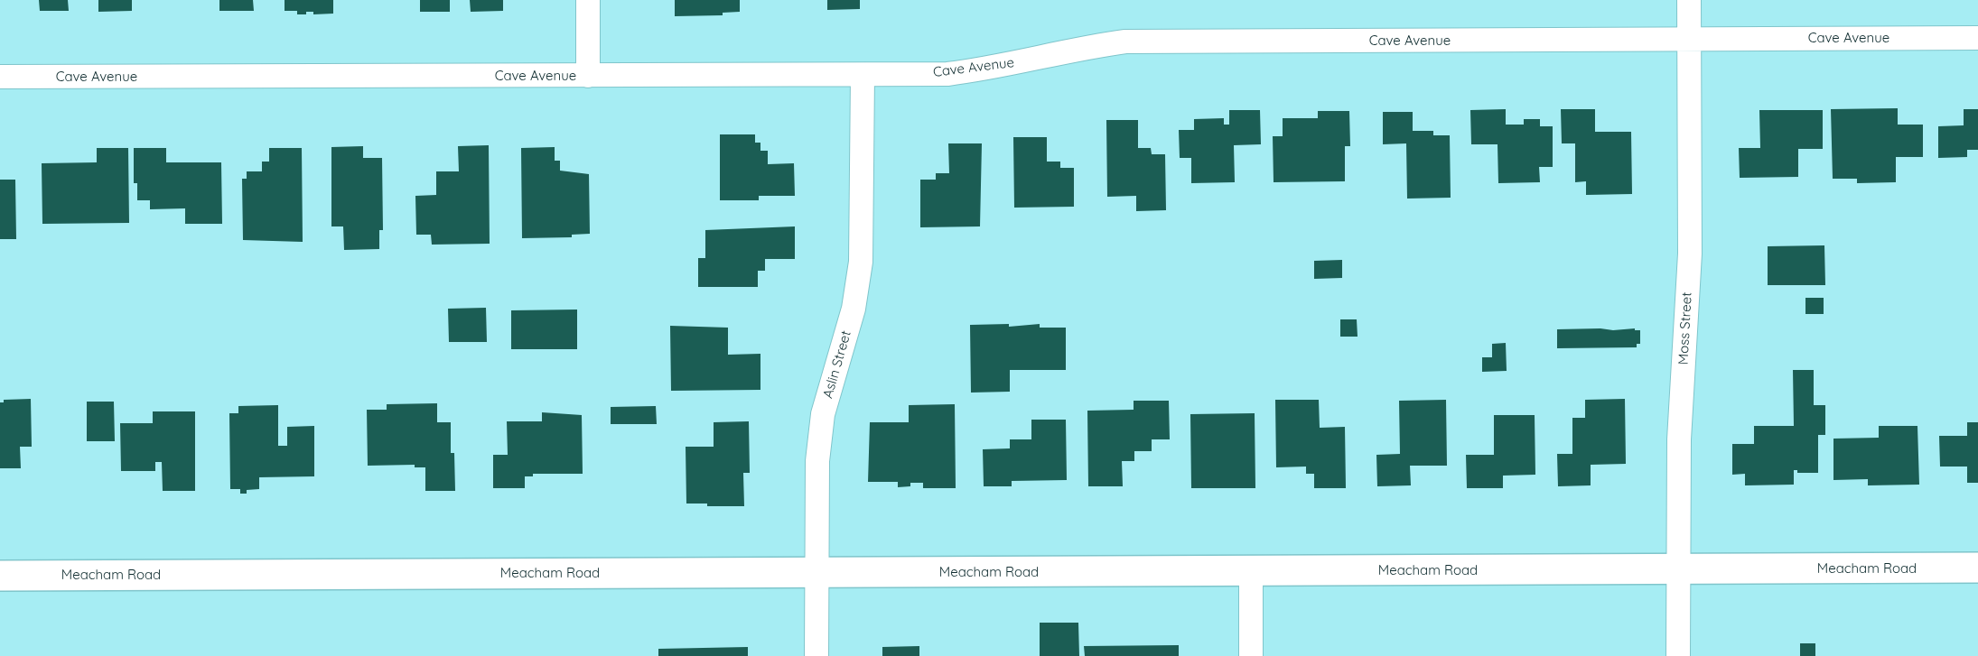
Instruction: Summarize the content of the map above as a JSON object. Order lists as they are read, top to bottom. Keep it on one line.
{"streets":{"street":["Cave Avenue","Moss Street","Aslin Street","Meacham Road"]},"crossings":[["Cave Avenue","Moss Street"],["Cave Avenue","Aslin Street"],["Moss Street","Meacham Road"],["Aslin Street","Meacham Road"]]}
